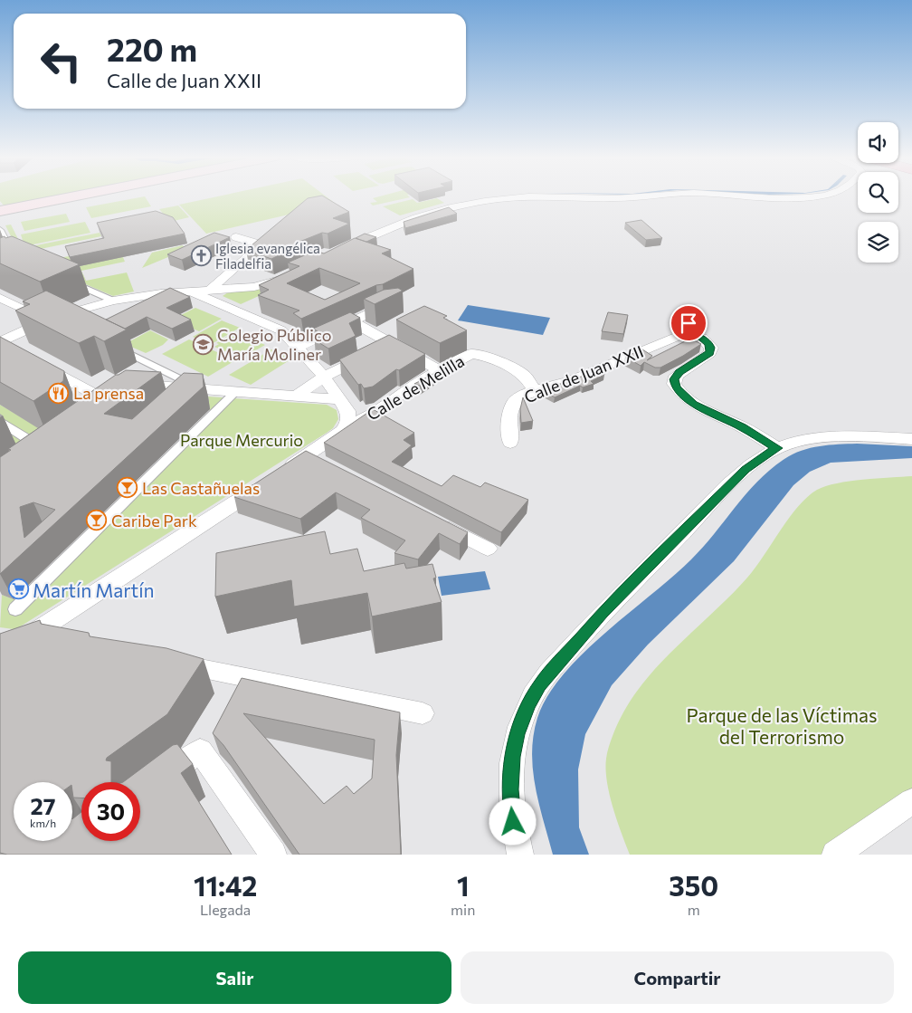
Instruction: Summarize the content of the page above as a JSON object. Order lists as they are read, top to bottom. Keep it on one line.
{"streets":{"street":["Calle de Juan XXII","Calle de Melilla"]},"crossings":[["Calle de Juan XXII","Calle de Melilla"]],"parks":["Parque Mercurio","Parque de las Víctimas del Terrorismo"],"places":{"church":["Iglesia evangélica Filadelfia"],"school or university":["Colegio Público María Moliner"],"restaurant":["La prensa"],"bar":["Las Castañuelas","Caribe Park"],"supermarket":["Martín Martín"]},"page":{"turn":["220 m","Calle de Juan XXII"],"speed":"27 km/h","limit":"30","eta":["11:42","Llegada","1","min","350","m"],"buttons":["Salir","Compartir"]}}
